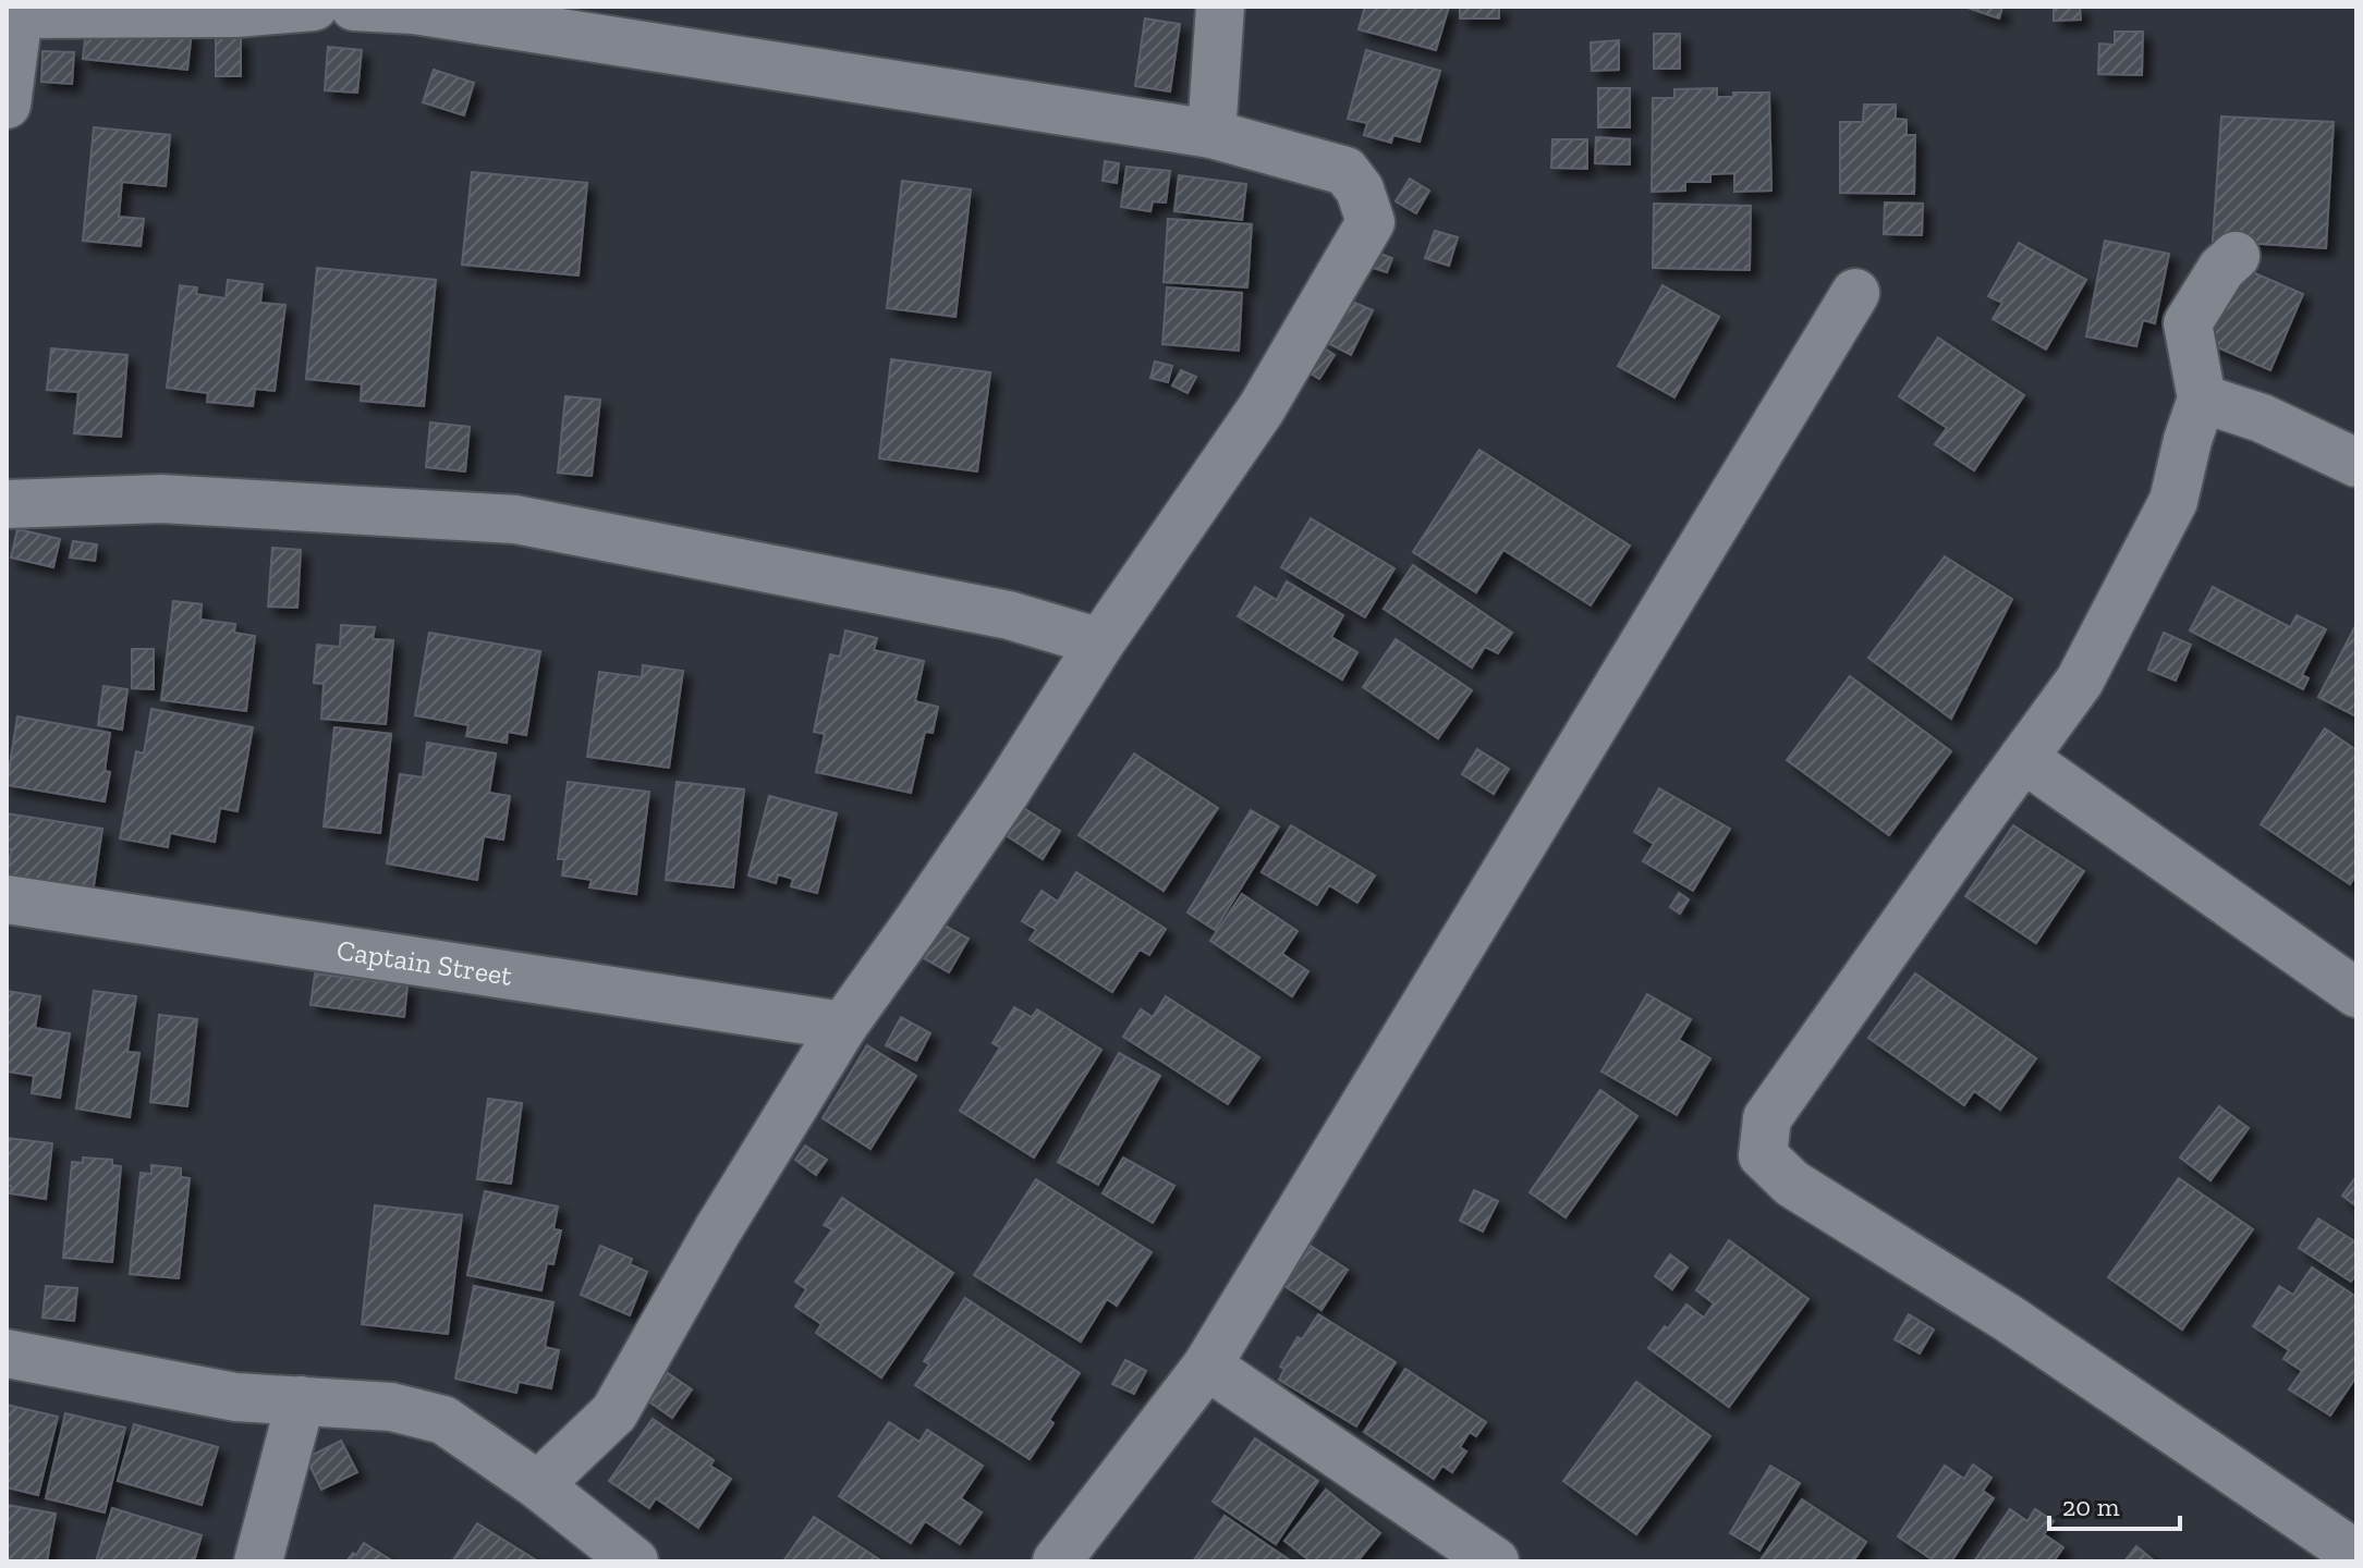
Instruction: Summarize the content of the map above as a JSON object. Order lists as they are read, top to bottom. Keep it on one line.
{"streets":{"street":["Captain Street"]},"scale_bar":"20 m"}
